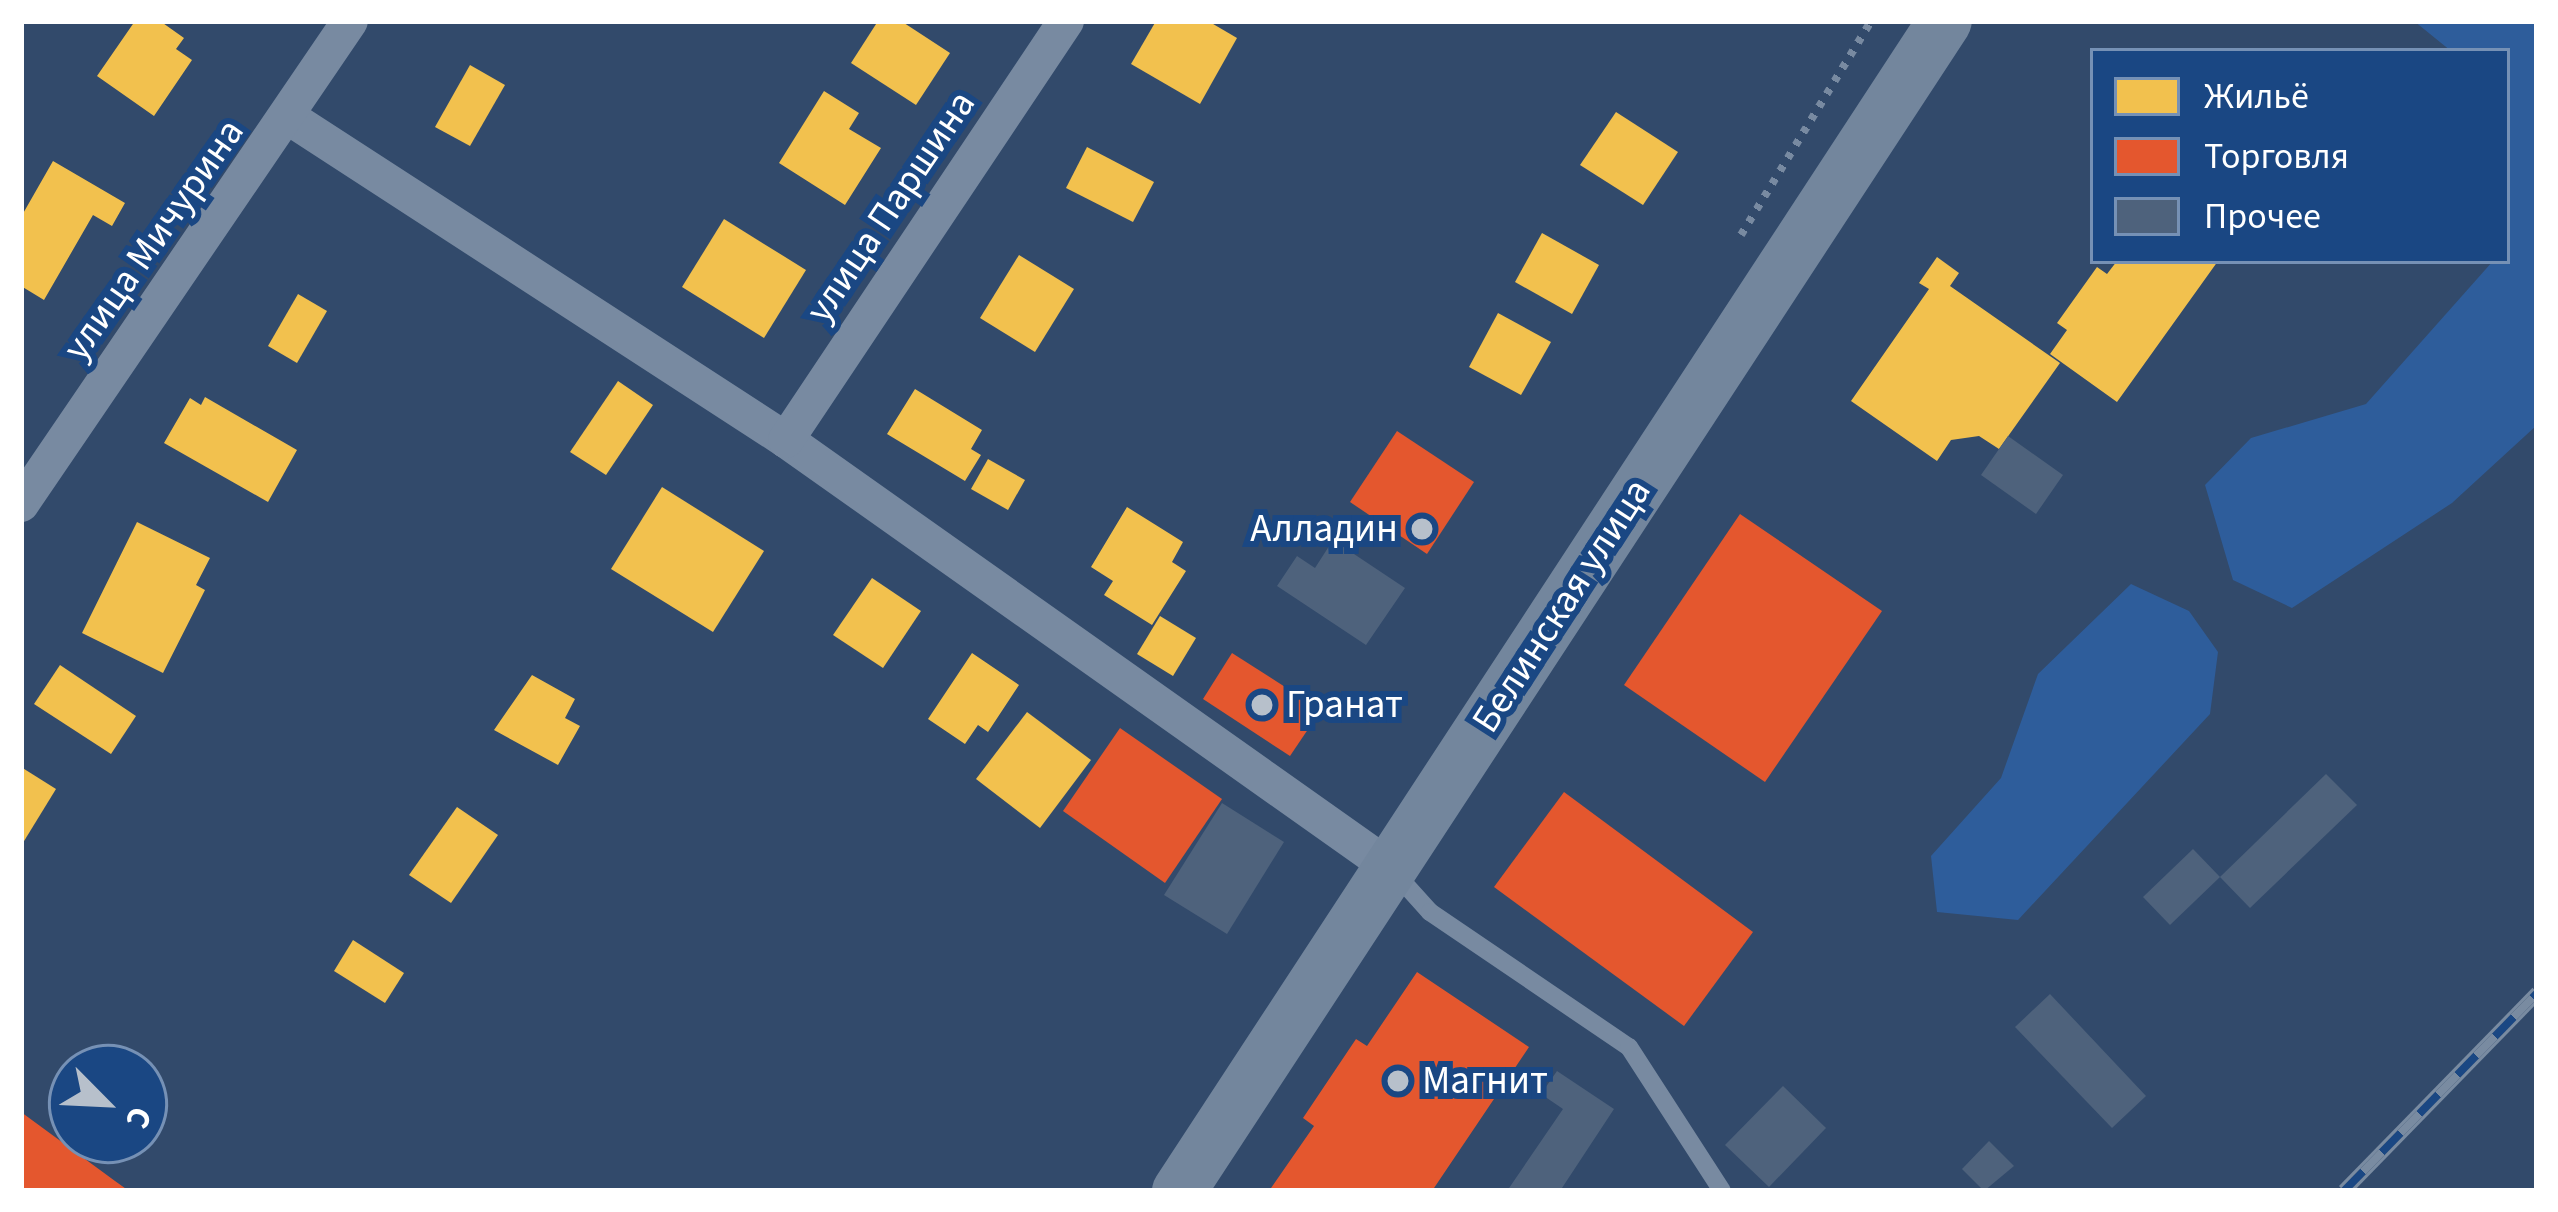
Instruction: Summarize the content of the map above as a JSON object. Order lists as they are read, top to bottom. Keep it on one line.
{"streets":{"main road":["Белинская улица"],"street":["улица Паршина","улица Мичурина"]},"places":["Алладин","Гранат","Магнит"],"legend":["Жильё","Торговля","Прочее"],"north":"bottom right"}
